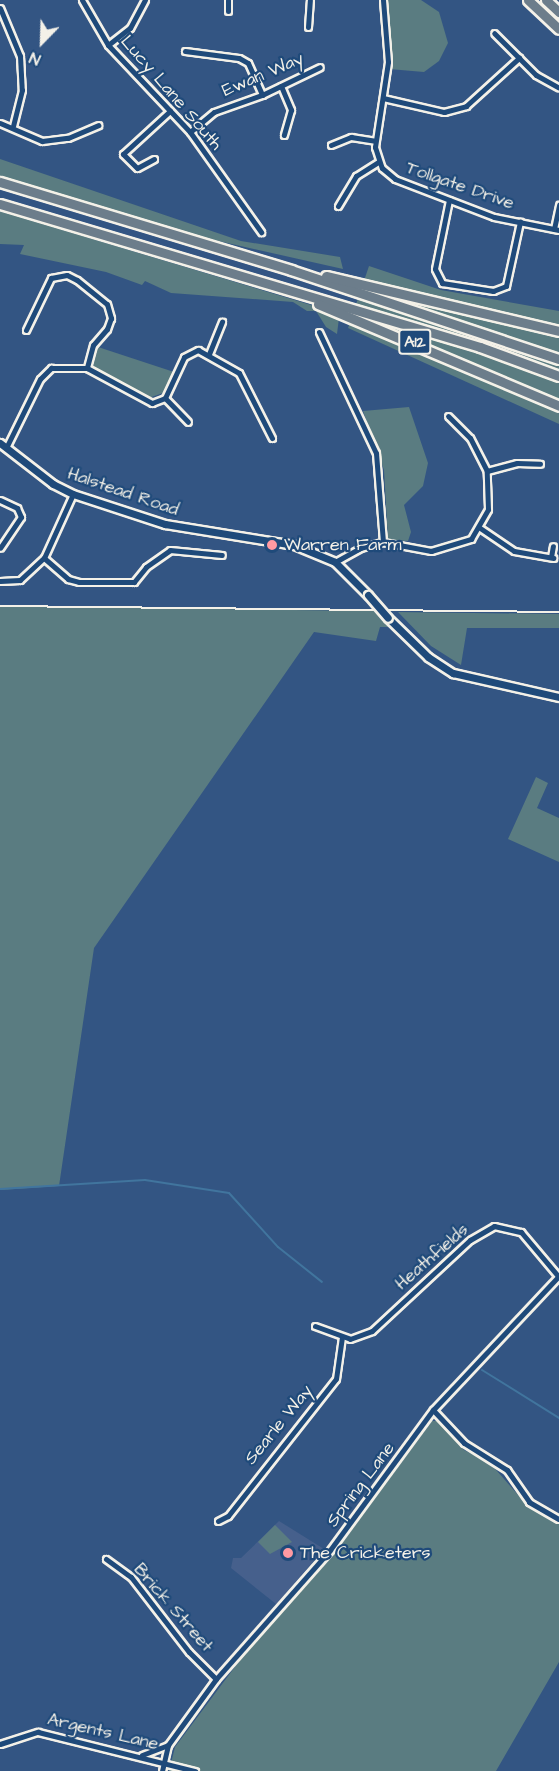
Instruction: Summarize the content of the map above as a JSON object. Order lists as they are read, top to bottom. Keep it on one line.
{"streets":{"main road":["A12"],"street":["Ewan Way","Lucy Lane South","Tollgate Drive","Halstead Road","Heathfields","Searle Way","Spring Lane","Brick Street","Argents Lane"]},"crossings":[["Ewan Way","Lucy Lane South"],["Heathfields","Searle Way"],["Heathfields","Spring Lane"],["Spring Lane","Brick Street"],["Spring Lane","Argents Lane"]],"places":["Warren Farm","The Cricketers"],"north":"bottom left"}
